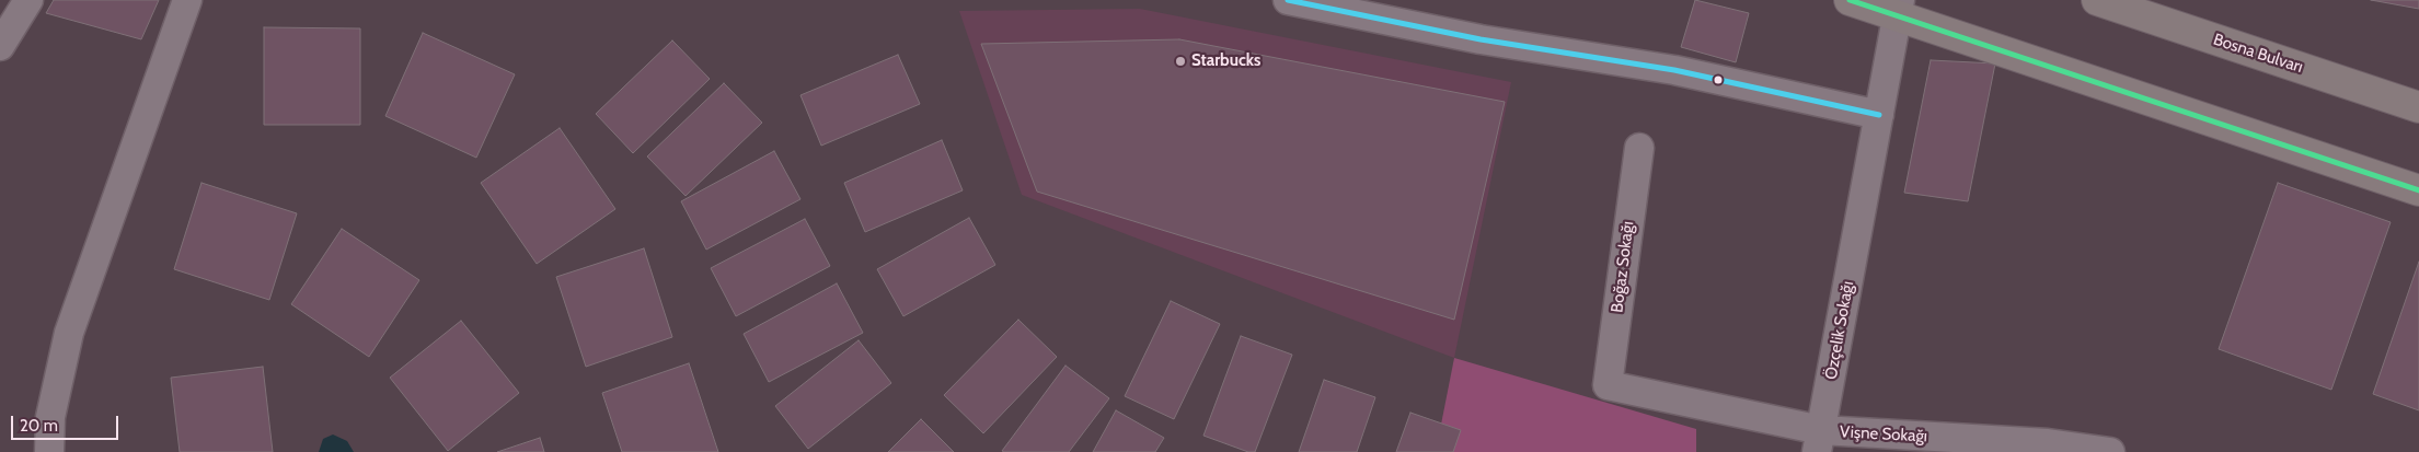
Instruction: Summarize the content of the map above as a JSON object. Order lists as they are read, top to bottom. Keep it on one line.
{"streets":{"main road":["Bosna Bulvarı"],"street":["Boğaz Sokağı","Özçelik Sokağı","Vişne Sokağı"]},"crossings":[["Boğaz Sokağı","Özçelik Sokağı"],["Boğaz Sokağı","Vişne Sokağı"],["Özçelik Sokağı","Vişne Sokağı"]],"places":["Starbucks"],"scale_bar":"20 m"}
